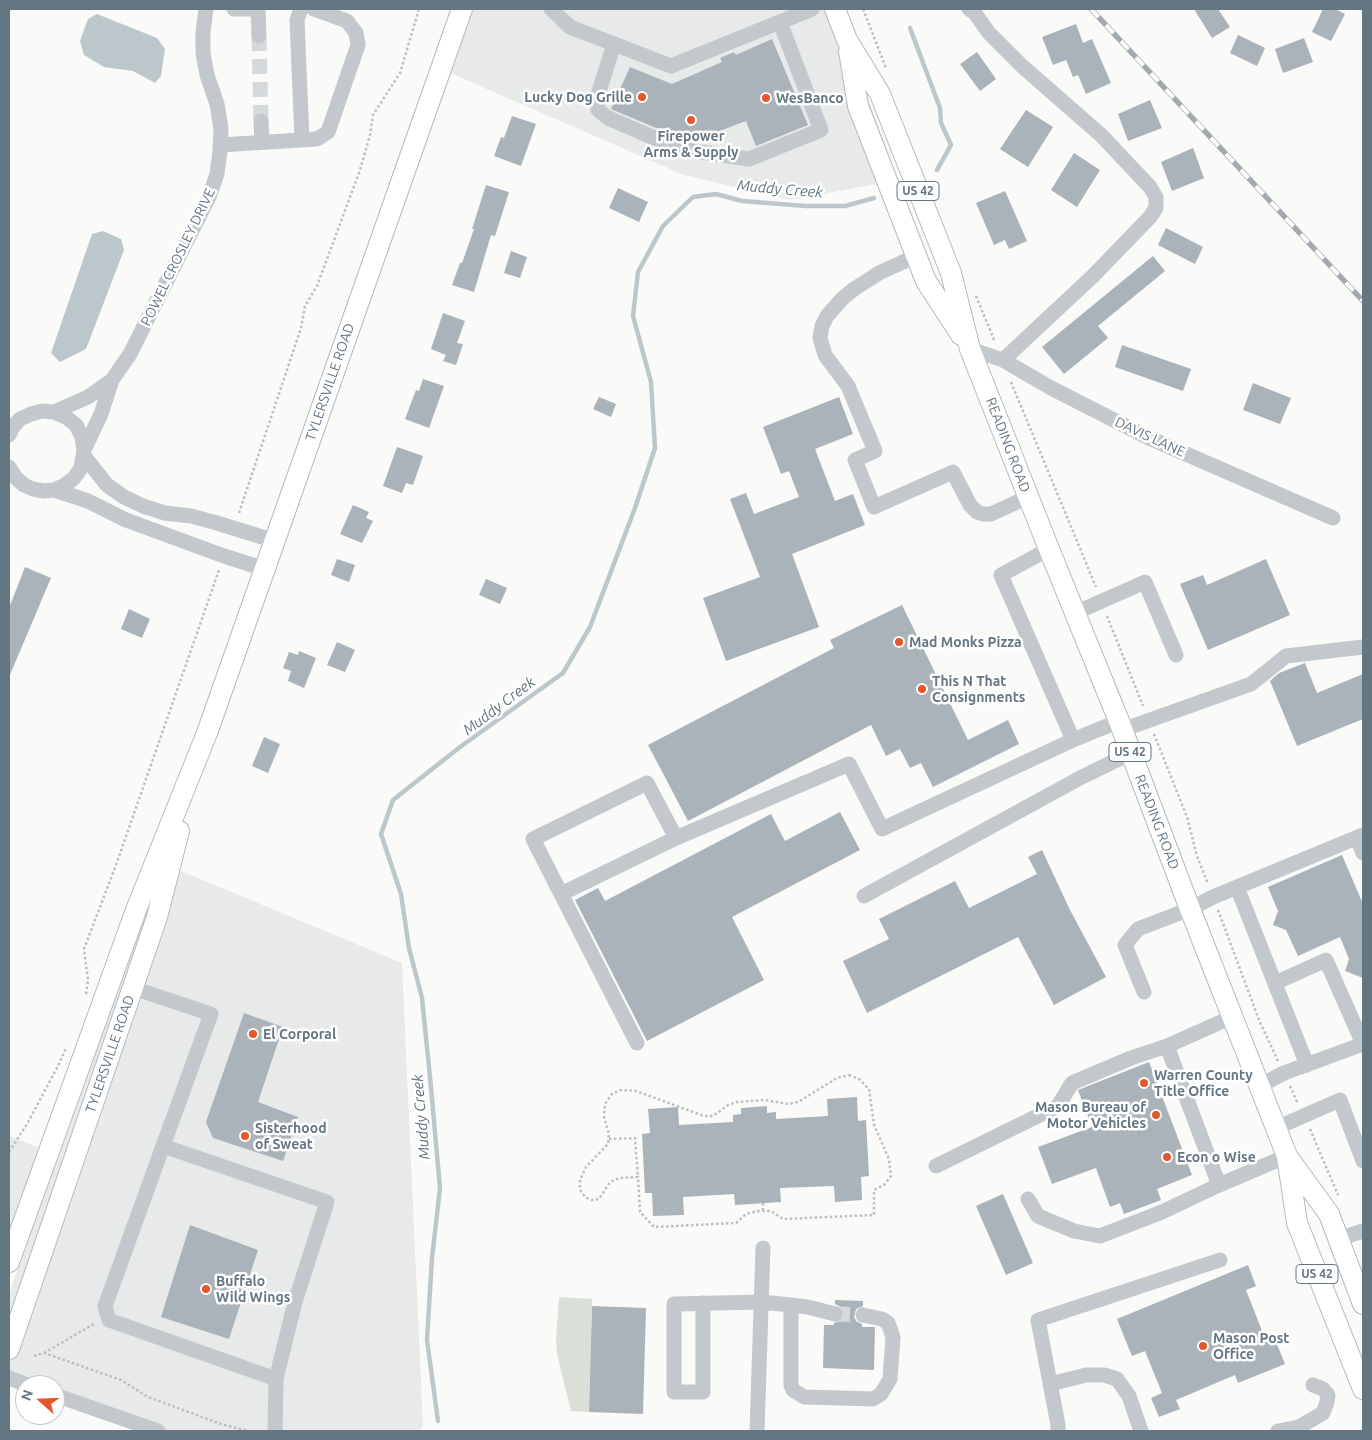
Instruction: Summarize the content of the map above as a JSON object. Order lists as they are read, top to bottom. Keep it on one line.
{"streets":{"main road":["US 42","TYLERSVILLE ROAD","READING ROAD"],"street":["POWEL CROSLEY DRIVE","DAVIS LANE"]},"crossings":[["DAVIS LANE","READING ROAD"]],"water":["Muddy Creek"],"places":["Lucky Dog Grille","WesBanco","Firepower Arms & Supply","Mad Monks Pizza","This N That Consignments","El Corporal","Warren County Title Office","Mason Bureau of Motor Vehicles","Sisterhood of Sweat","Econ o Wise","Buffalo Wild Wings","Mason Post Office"],"north":"left"}
